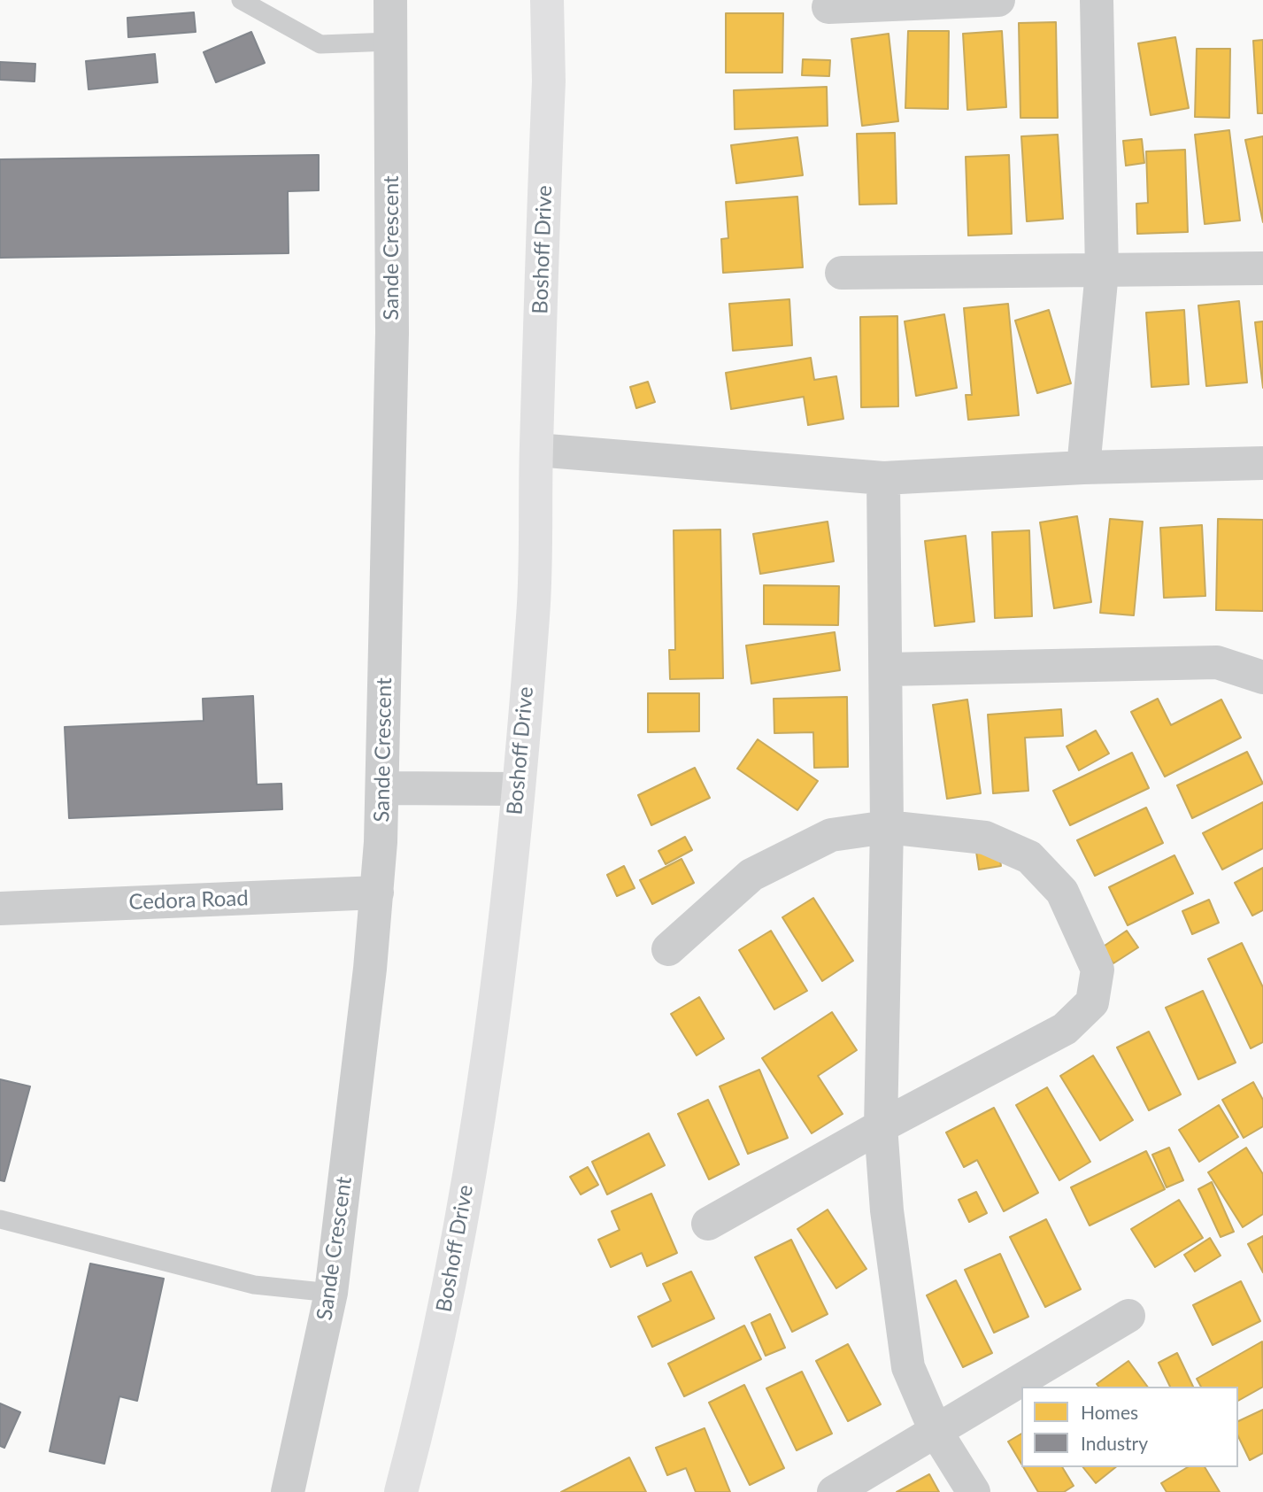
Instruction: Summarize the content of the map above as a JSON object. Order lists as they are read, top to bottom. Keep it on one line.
{"streets":{"main road":["Boshoff Drive"],"street":["Sande Crescent","Cedora Road"]},"crossings":[["Sande Crescent","Cedora Road"]],"legend":["Homes","Industry"]}
